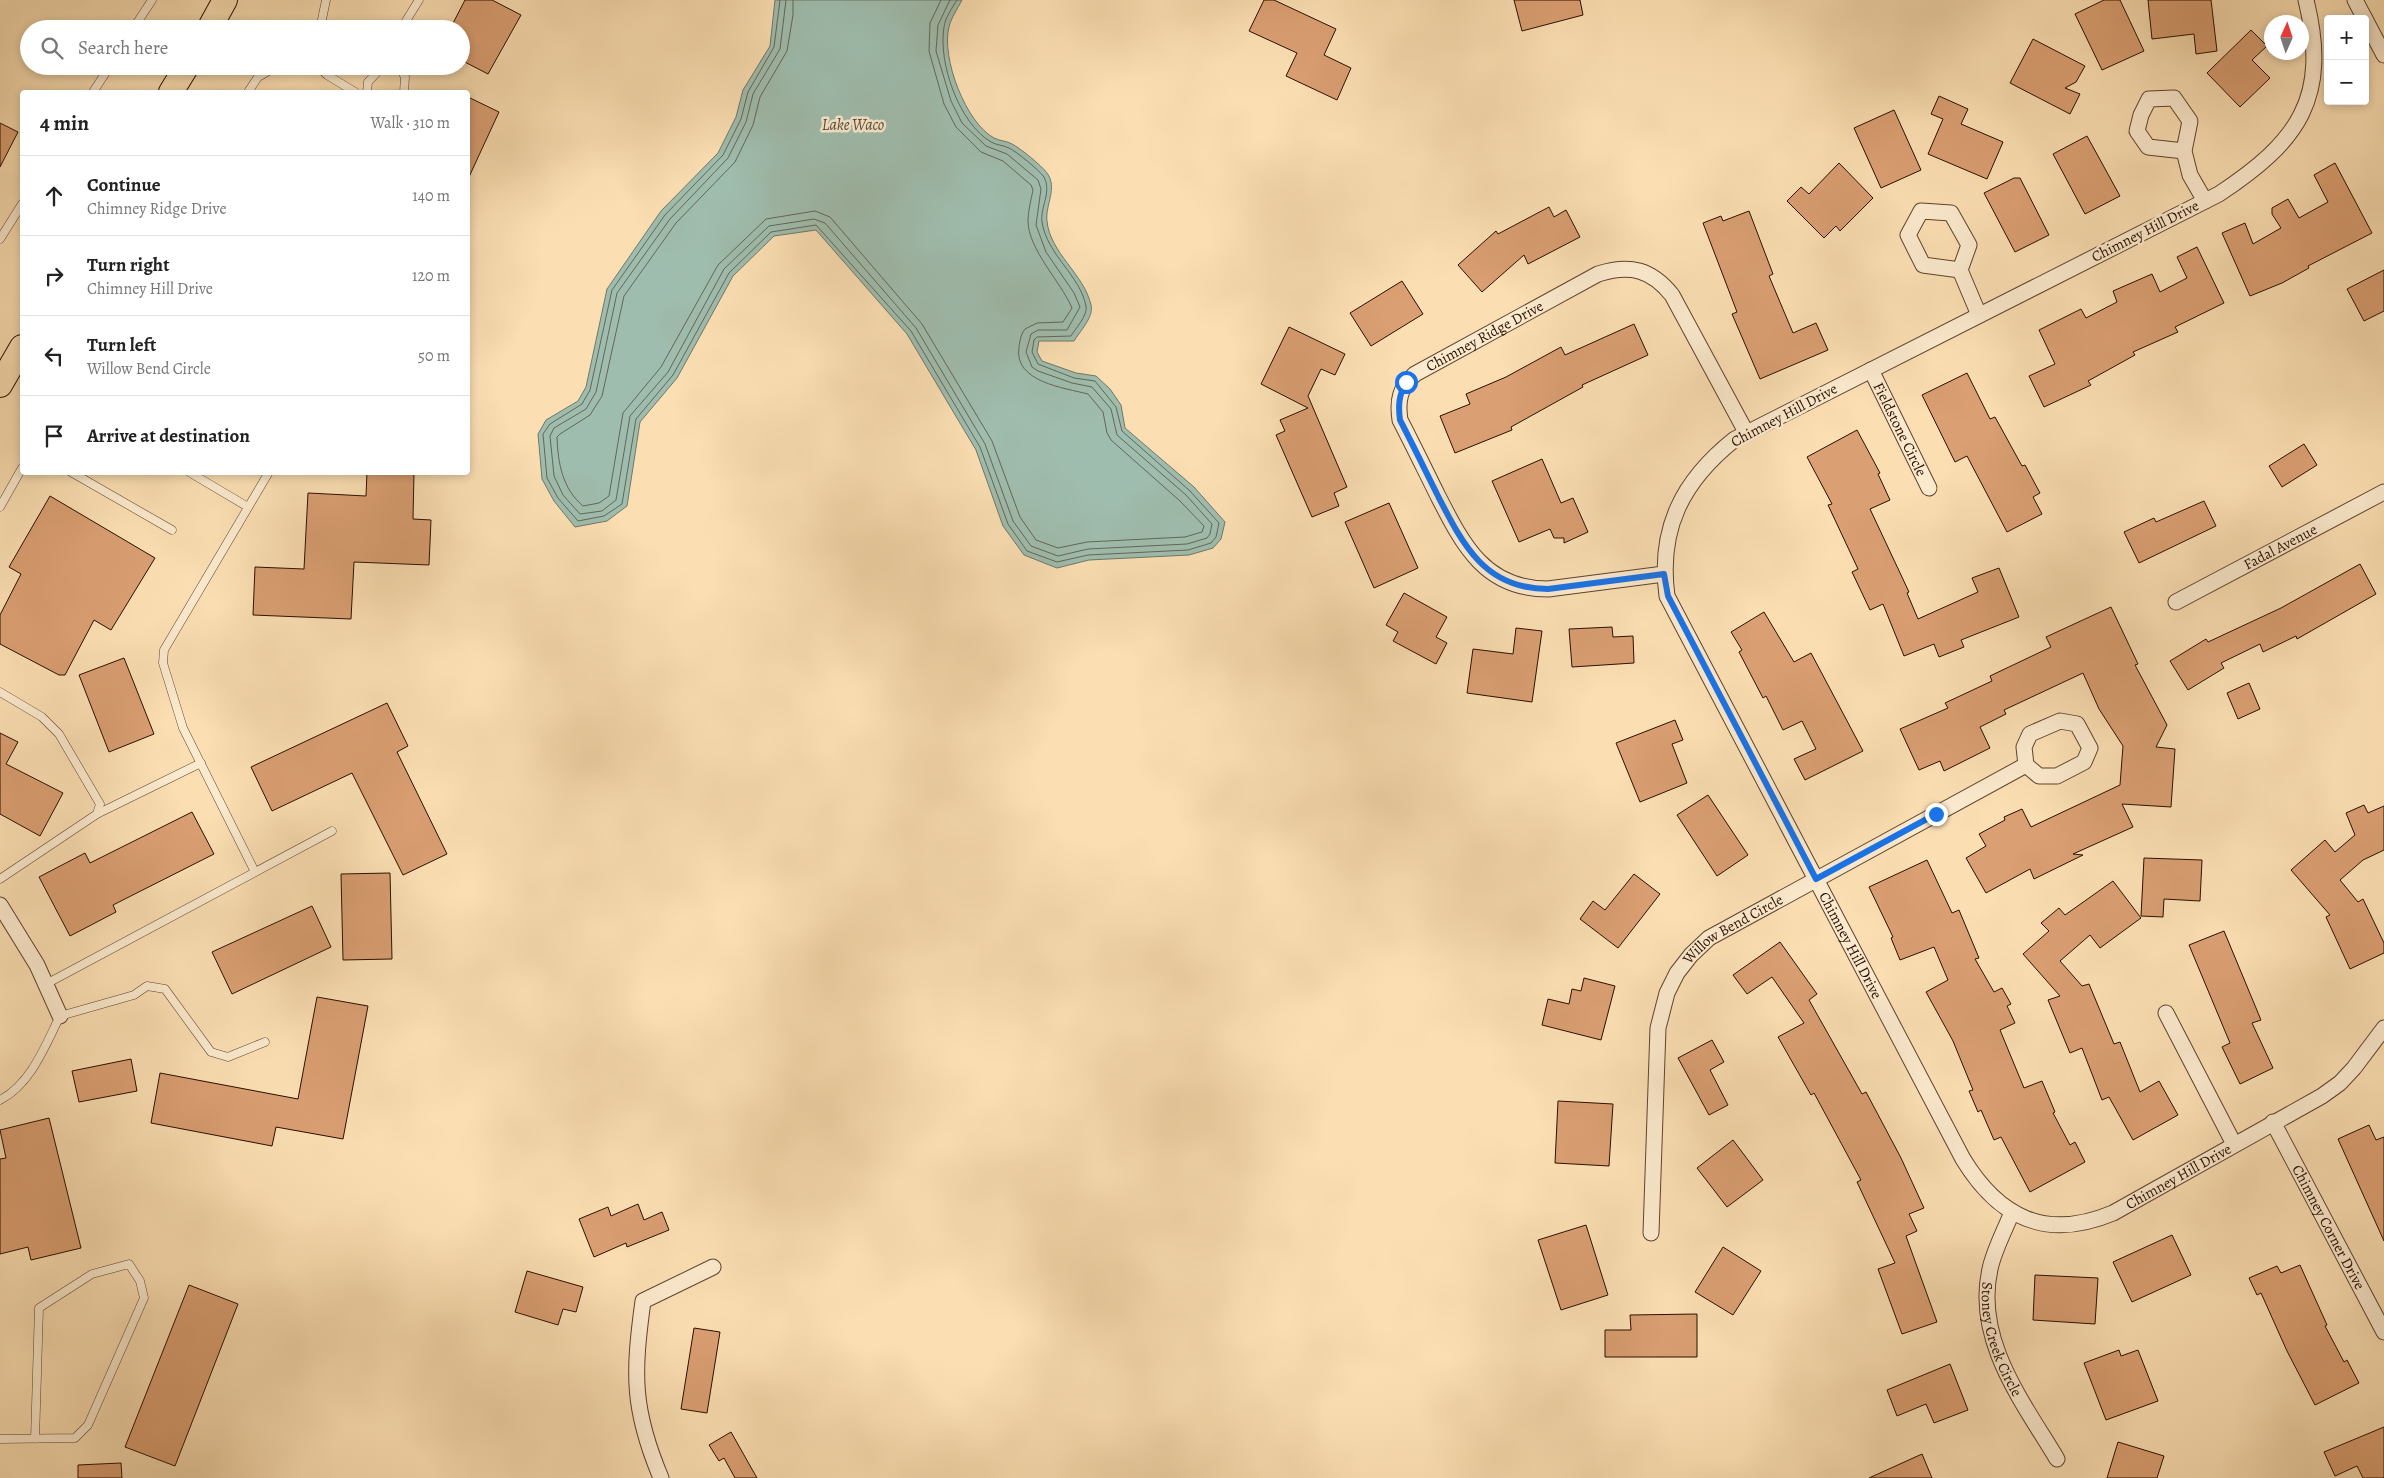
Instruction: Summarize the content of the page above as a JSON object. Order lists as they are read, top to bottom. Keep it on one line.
{"streets":{"street":["Chimney Hill Drive","Chimney Ridge Drive","Fieldstone Circle","Fadal Avenue","Willow Bend Circle","Chimney Corner Drive","Stoney Creek Circle"]},"crossings":[["Chimney Hill Drive","Chimney Ridge Drive"],["Chimney Hill Drive","Fieldstone Circle"],["Chimney Hill Drive","Willow Bend Circle"],["Chimney Hill Drive","Chimney Corner Drive"],["Chimney Hill Drive","Stoney Creek Circle"]],"water":["Lake Waco"],"north":"top","page":{"map_buttons":["+","−"],"search":"Search here","heading":["4 min","Walk · 310 m"],"list":[["Continue","Chimney Ridge Drive","140 m"],["Turn right","Chimney Hill Drive","120 m"],["Turn left","Willow Bend Circle","50 m"],"Arrive at destination"]}}
